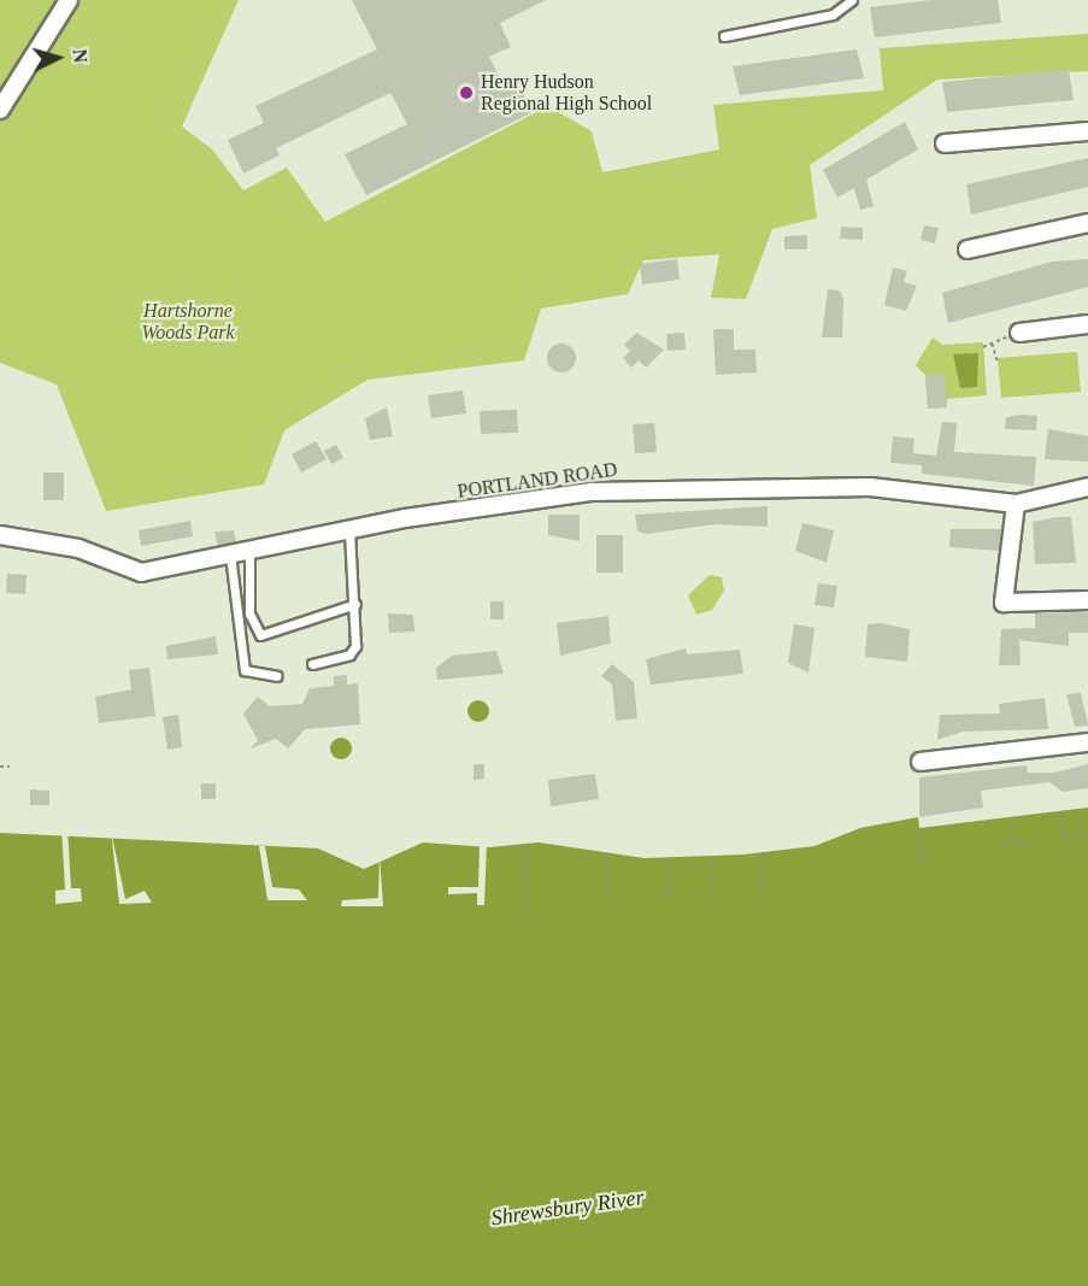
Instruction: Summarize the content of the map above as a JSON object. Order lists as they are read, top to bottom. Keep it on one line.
{"streets":{"street":["PORTLAND ROAD"]},"water":["Shrewsbury River"],"parks":["Hartshorne Woods Park"],"places":["Henry Hudson Regional High School"],"north":"right"}
